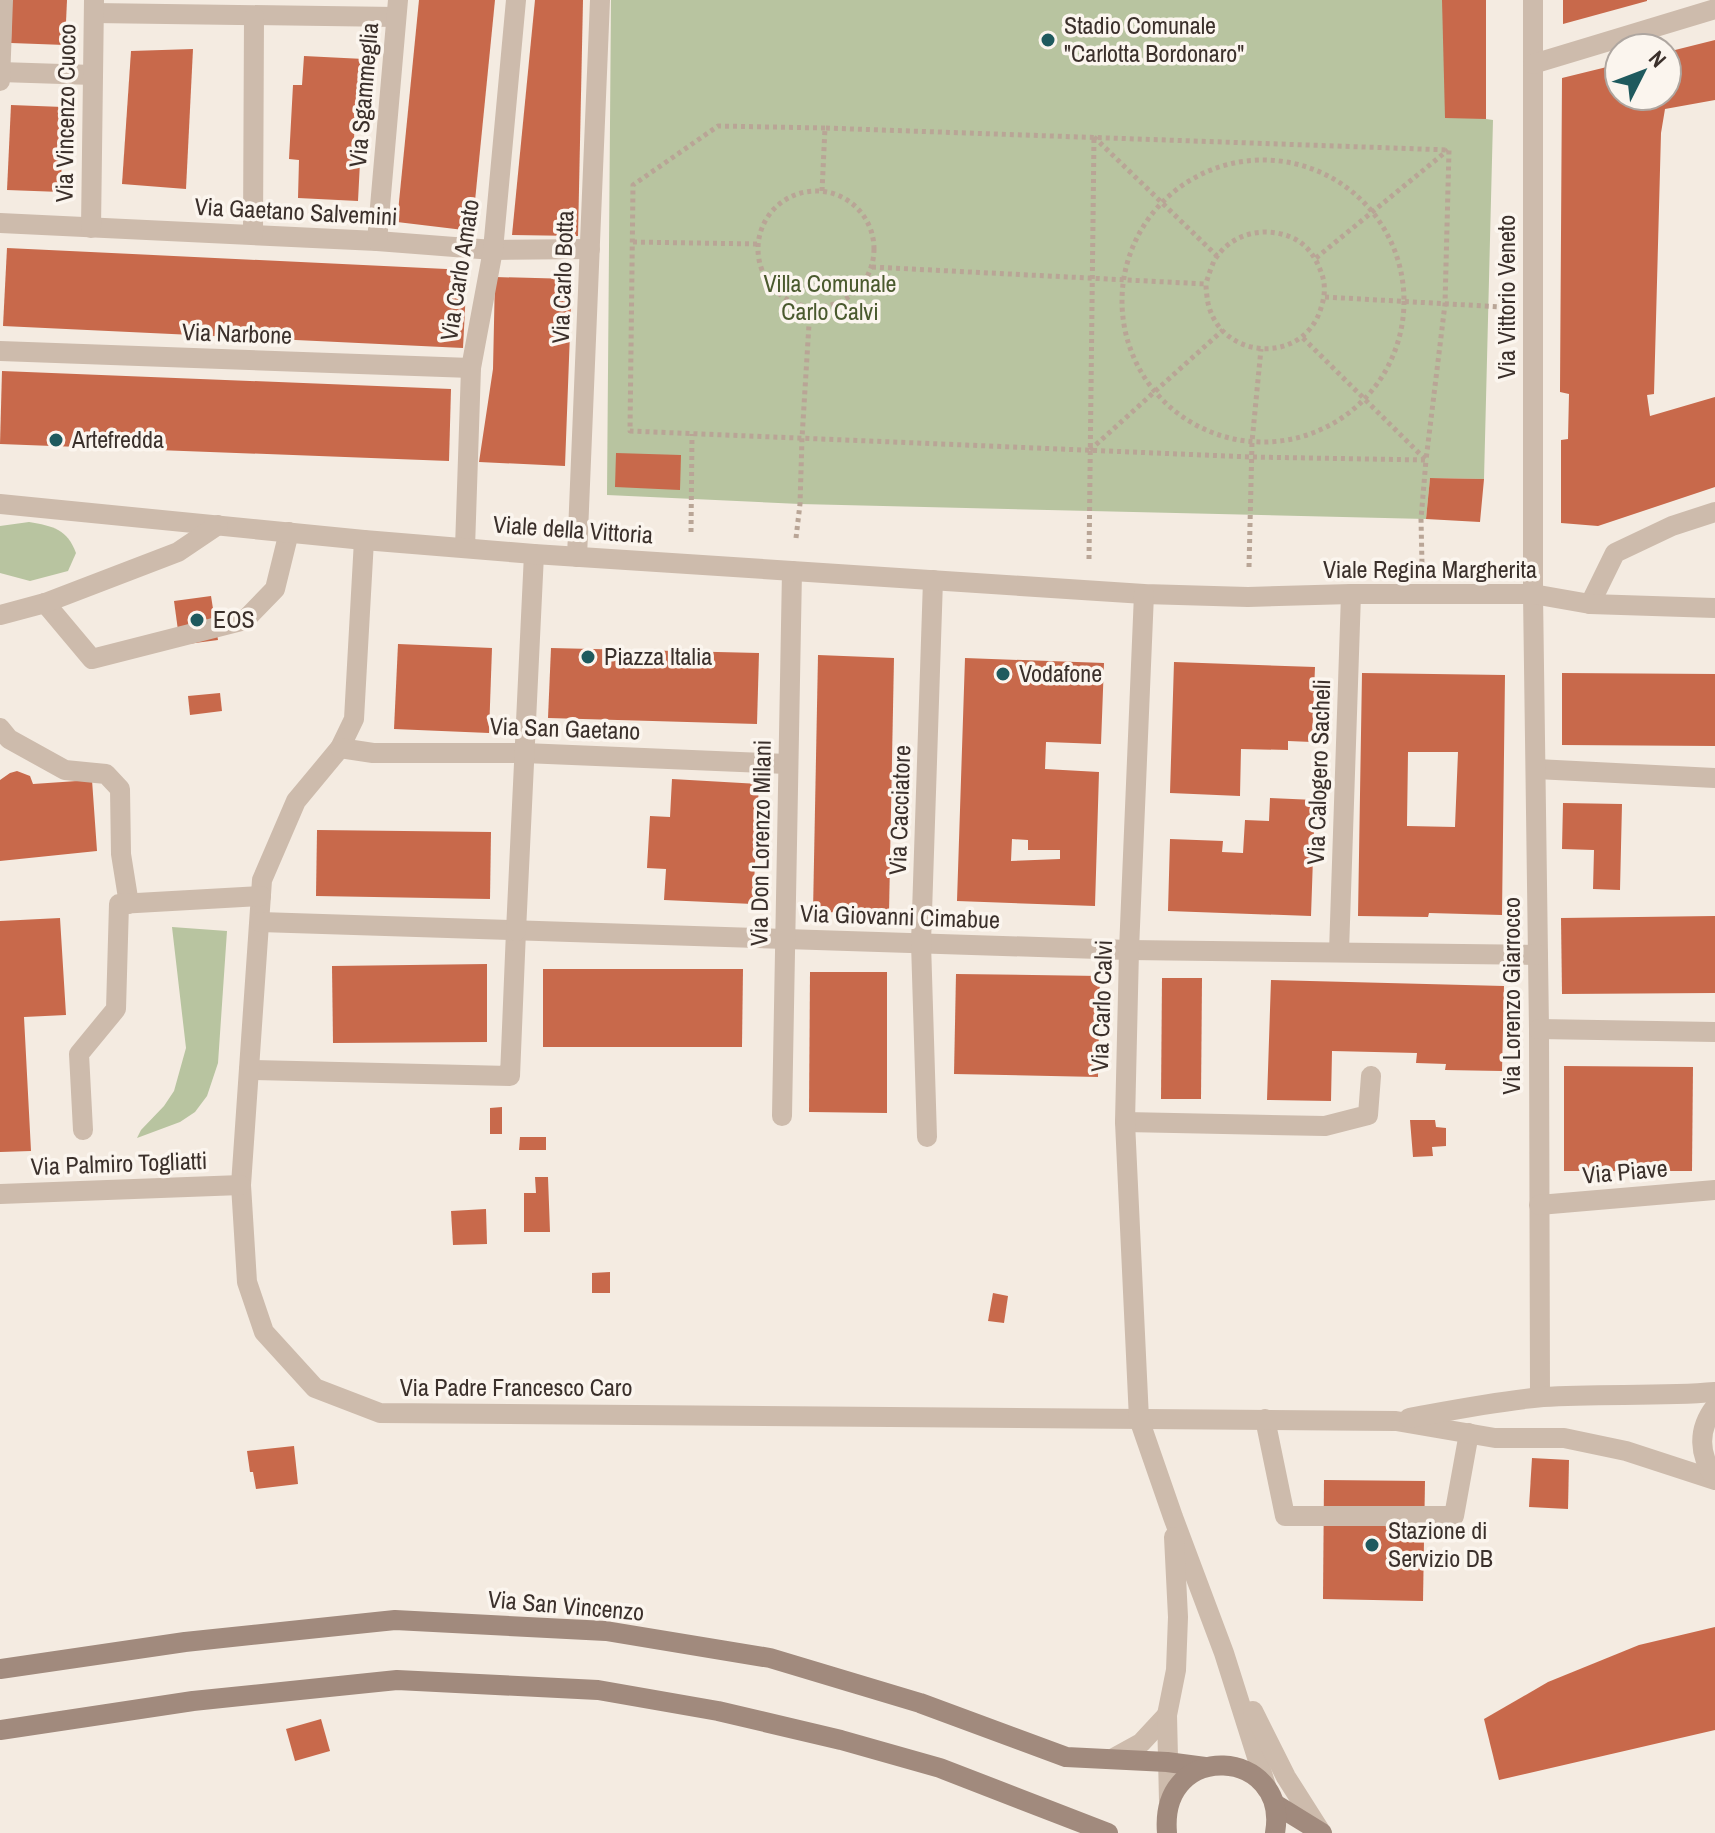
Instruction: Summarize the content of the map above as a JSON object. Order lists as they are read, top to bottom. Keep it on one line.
{"streets":{"main road":["Via San Vincenzo"],"street":["Via Sgammeglia","Via Vincenzo Cuoco","Via Gaetano Salvemini","Via Carlo Amato","Via Carlo Botta","Via Vittorio Veneto","Via Narbone","Viale della Vittoria","Viale Regina Margherita","Via San Gaetano","Via Calogero Sacheli","Via Cacciatore","Via Don Lorenzo Milani","Via Giovanni Cimabue","Via Lorenzo Giarrocco","Via Carlo Calvi","Via Palmiro Togliatti","Via Piave","Via Padre Francesco Caro"]},"crossings":[["Via Sgammeglia","Via Gaetano Salvemini"],["Via Vincenzo Cuoco","Via Gaetano Salvemini"],["Via Gaetano Salvemini","Via Carlo Amato"],["Via Gaetano Salvemini","Via Carlo Botta"],["Via Carlo Amato","Via Narbone"],["Via Carlo Amato","Viale della Vittoria"],["Via Carlo Botta","Viale della Vittoria"],["Via Vittorio Veneto","Viale Regina Margherita"],["Via Vittorio Veneto","Via Lorenzo Giarrocco"],["Viale della Vittoria","Viale Regina Margherita"],["Viale della Vittoria","Via Cacciatore"],["Viale della Vittoria","Via Don Lorenzo Milani"],["Viale della Vittoria","Via Carlo Calvi"],["Viale della Vittoria","Via Padre Francesco Caro"],["Viale Regina Margherita","Via Calogero Sacheli"],["Viale Regina Margherita","Via Lorenzo Giarrocco"],["Viale Regina Margherita","Via Carlo Calvi"],["Via San Gaetano","Via Don Lorenzo Milani"],["Via San Gaetano","Via Padre Francesco Caro"],["Via Calogero Sacheli","Via Giovanni Cimabue"],["Via Cacciatore","Via Giovanni Cimabue"],["Via Don Lorenzo Milani","Via Giovanni Cimabue"],["Via Giovanni Cimabue","Via Lorenzo Giarrocco"],["Via Giovanni Cimabue","Via Carlo Calvi"],["Via Giovanni Cimabue","Via Padre Francesco Caro"],["Via Lorenzo Giarrocco","Via Piave"],["Via Carlo Calvi","Via Padre Francesco Caro"],["Via Palmiro Togliatti","Via Padre Francesco Caro"]],"parks":["Villa Comunale Carlo Calvi"],"places":["Stadio Comunale \"Carlotta Bordonaro\"","Artefredda","EOS","Piazza Italia","Vodafone","Stazione di Servizio DB"],"north":"top right"}
